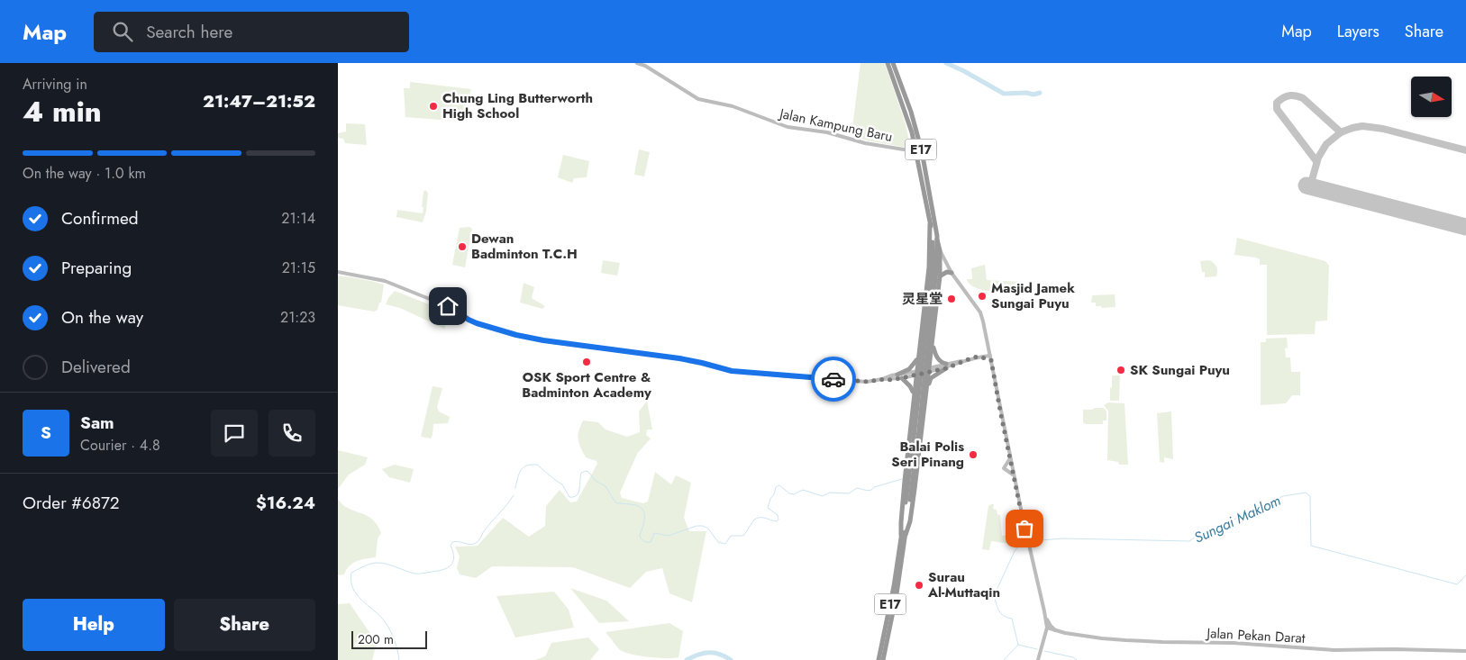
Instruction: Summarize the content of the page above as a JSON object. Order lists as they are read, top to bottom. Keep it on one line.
{"streets":{"highway":["E17"],"main road":["Jalan Kampung Baru","Jalan Pekan Darat"]},"crossings":[["Jalan Kampung Baru","E17"]],"water":["Sungai Maklom"],"places":["Chung Ling Butterworth High School","Dewan Badminton T.C.H","Masjid Jamek Sungai Puyu","灵星堂","OSK Sport Centre & Badminton Academy","SK Sungai Puyu","Balai Polis Seri Pinang","Surau Al-Muttaqin"],"scale_bar":"200 m","north":"right","page":{"header":"Map","search":"Search here","nav":["Map","Layers","Share"],"heading":["4 min","Arriving in","21:47–21:52"],"panel":["Sam","Courier · 4.8","Order #6872","$16.24"],"bar":"On the way · 1.0 km","list":[["Confirmed","21:14"],["Preparing","21:15"],["On the way","21:23"],"Delivered"],"round":"S","buttons":["Help","Share"],"scale":"200 m"}}
